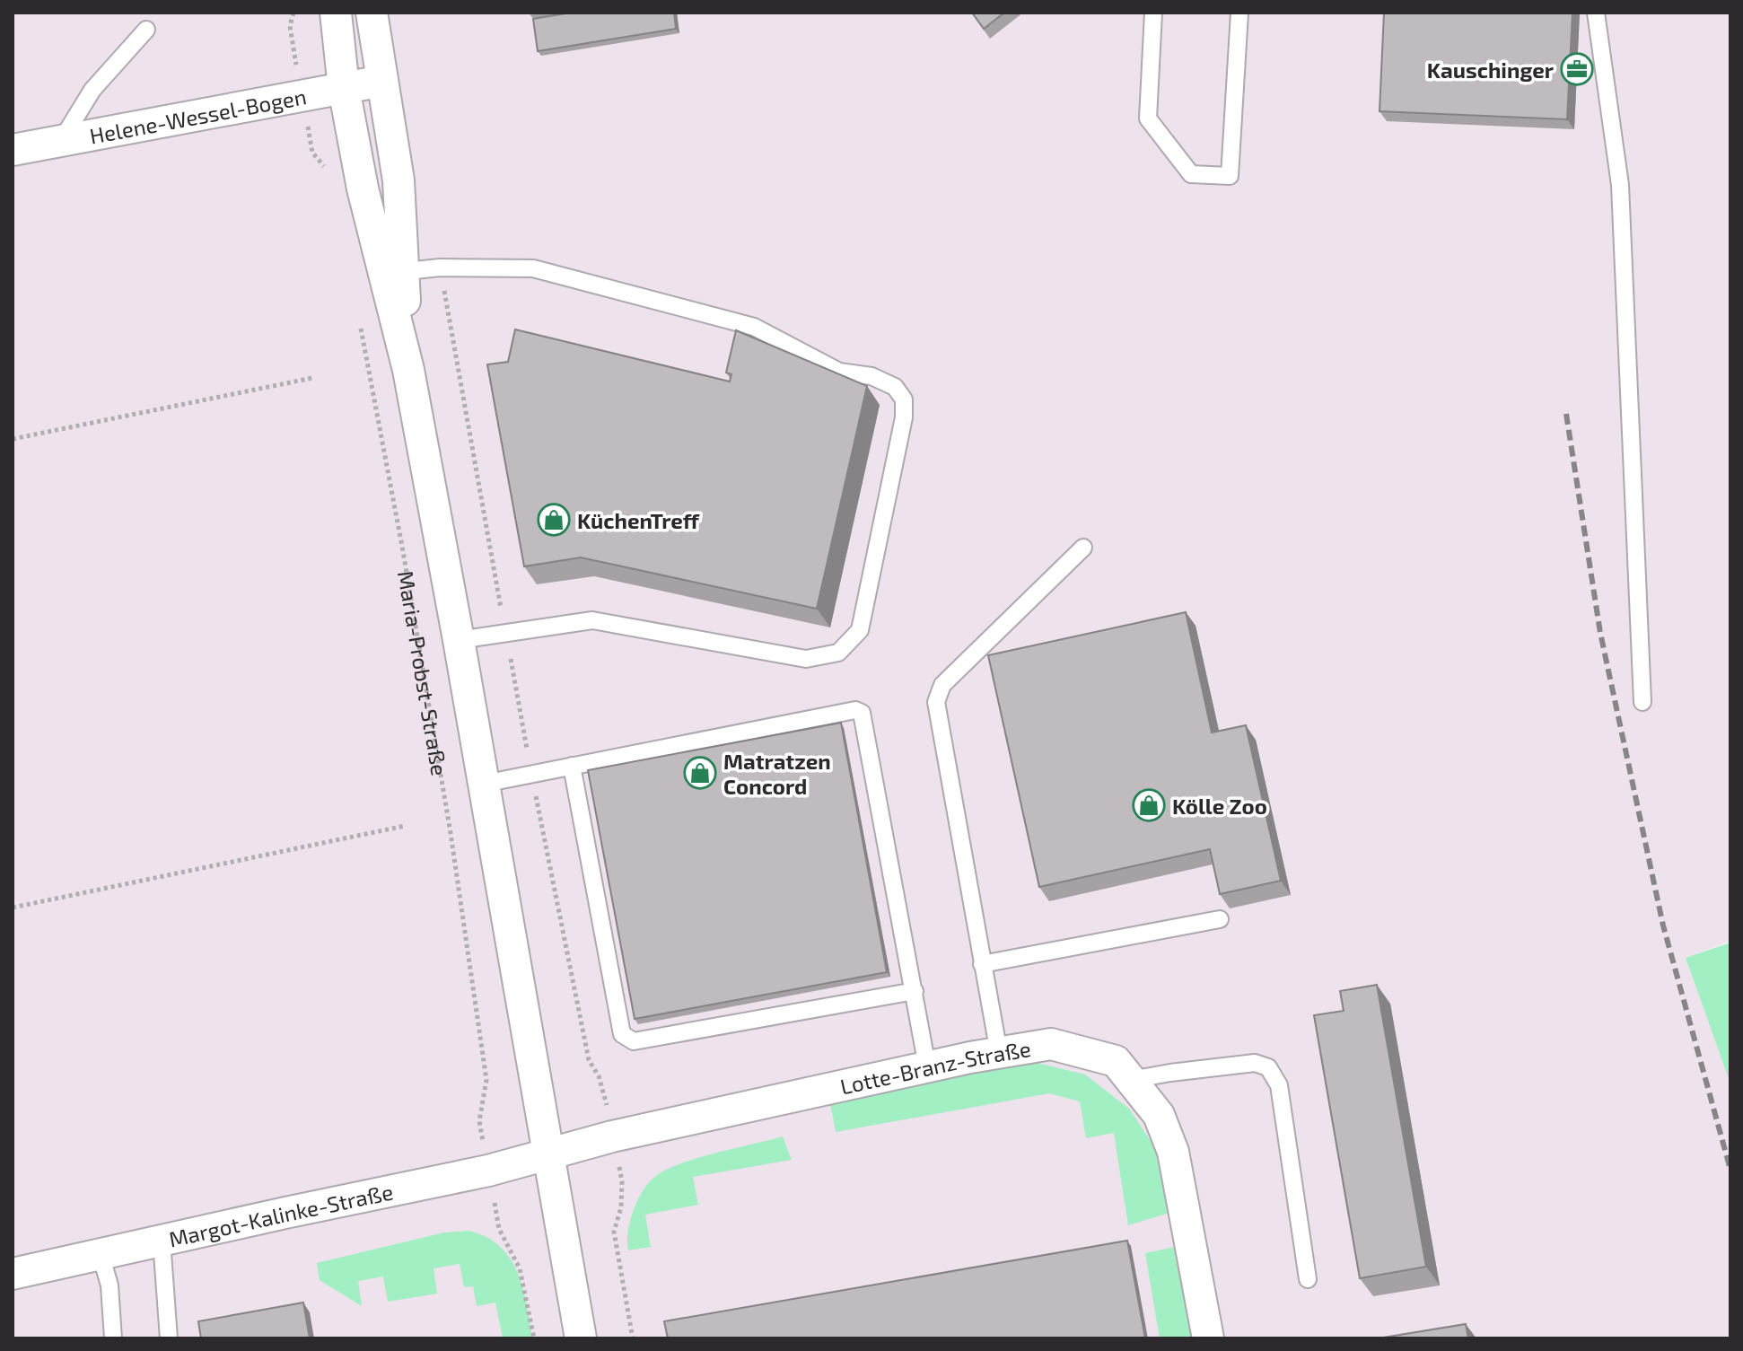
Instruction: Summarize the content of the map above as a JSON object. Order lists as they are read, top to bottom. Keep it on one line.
{"streets":{"street":["Helene-Wessel-Bogen","Maria-Probst-Straße","Lotte-Branz-Straße","Margot-Kalinke-Straße"]},"crossings":[["Helene-Wessel-Bogen","Maria-Probst-Straße"],["Maria-Probst-Straße","Lotte-Branz-Straße"],["Maria-Probst-Straße","Margot-Kalinke-Straße"],["Lotte-Branz-Straße","Margot-Kalinke-Straße"]],"places":{"office":["Kauschinger"],"shop":["KüchenTreff","Matratzen Concord","Kölle Zoo"]}}
